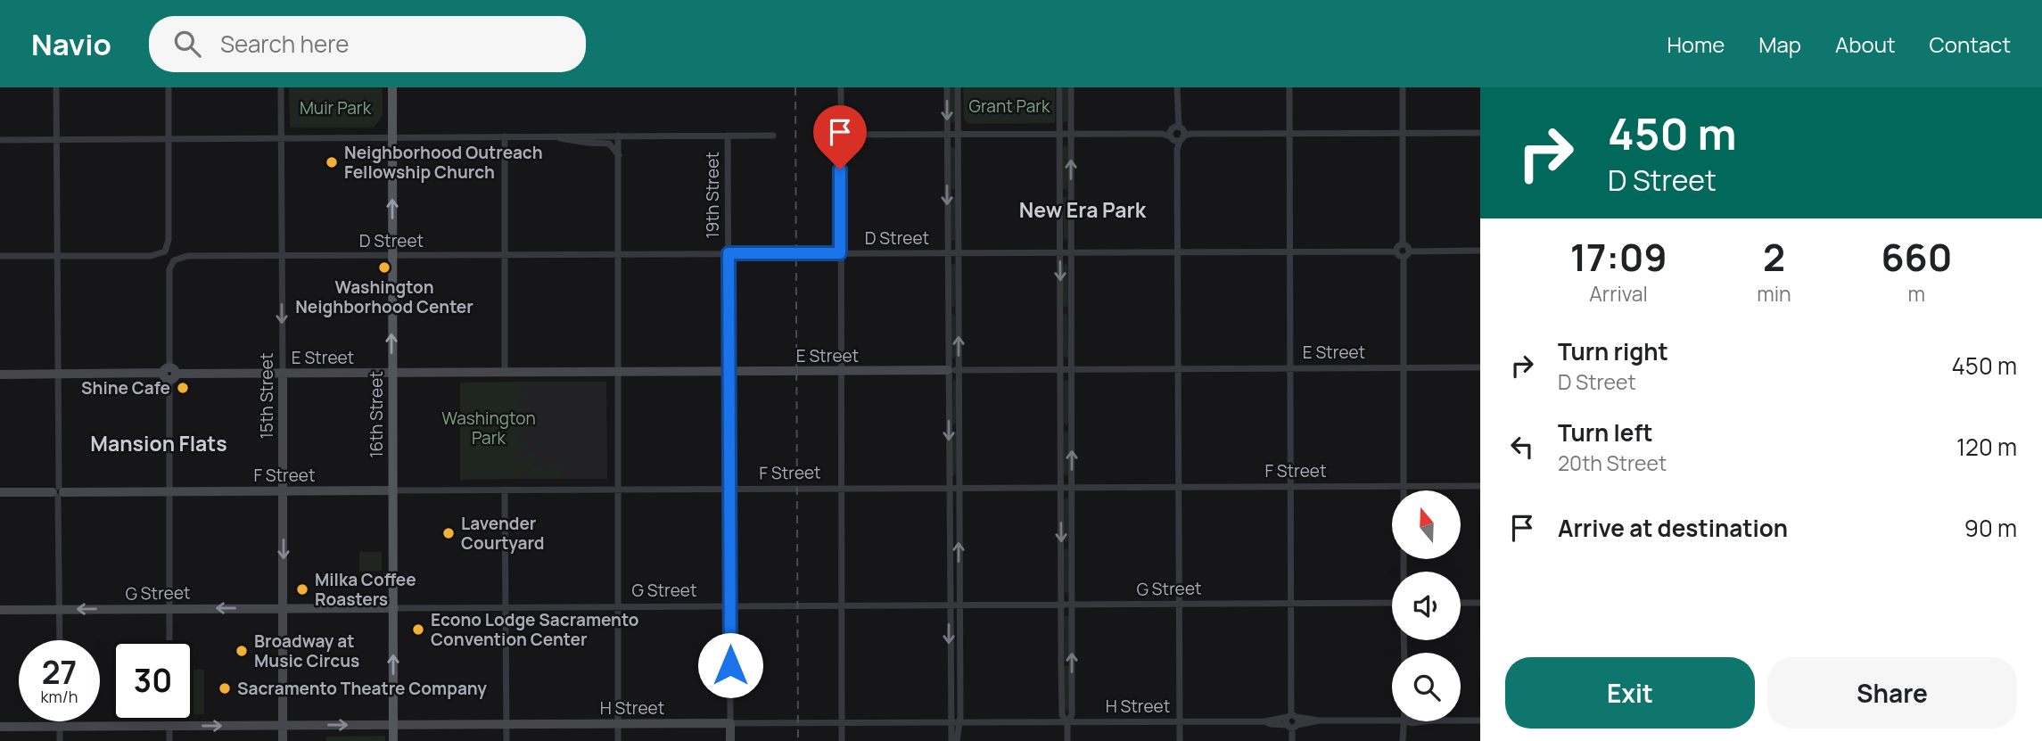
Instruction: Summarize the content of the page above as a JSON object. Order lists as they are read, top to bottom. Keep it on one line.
{"streets":{"main road":["16th Street"],"street":["19th Street","D Street","E Street","15th Street","F Street","G Street","H Street"]},"crossings":[["19th Street","D Street"],["19th Street","E Street"],["19th Street","F Street"],["19th Street","G Street"],["19th Street","H Street"],["D Street","E Street"],["D Street","15th Street"],["D Street","16th Street"],["E Street","15th Street"],["E Street","16th Street"],["15th Street","F Street"],["15th Street","G Street"],["15th Street","H Street"],["16th Street","F Street"],["16th Street","G Street"],["16th Street","H Street"]],"one_way":["15th Street","16th Street"],"districts":["New Era Park","Mansion Flats"],"parks":["Grant Park","Muir Park","Washington Park"],"places":["Neighborhood Outreach Fellowship Church","Washington Neighborhood Center","Shine Cafe","Lavender Courtyard","Milka Coffee Roasters","Econo Lodge Sacramento Convention Center","Broadway at Music Circus","Sacramento Theatre Company"],"north":"top","page":{"header":"Navio","search":"Search here","nav":["Home","Map","About","Contact"],"turn":["450 m","D Street"],"eta":["17:09","Arrival","2","min","660","m"],"list":[{"name":"Turn right","note":"D Street","value":"450 m"},{"name":"Turn left","note":"20th Street","value":"120 m"},{"name":"Arrive at destination","value":"90 m"}],"speed":"27 km/h","limit":"30","buttons":["Exit","Share"]}}
